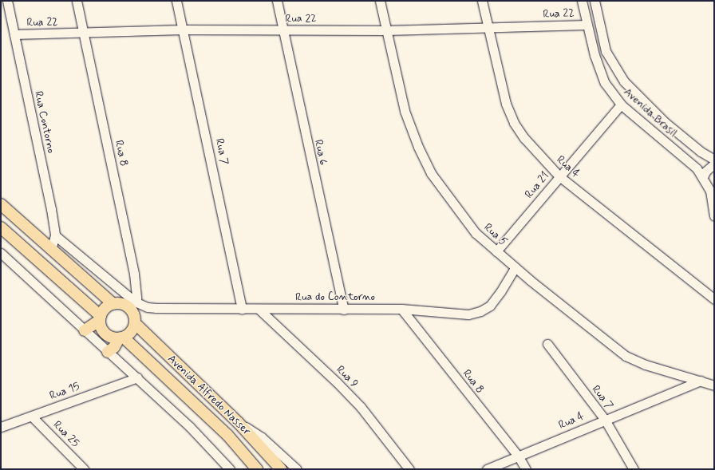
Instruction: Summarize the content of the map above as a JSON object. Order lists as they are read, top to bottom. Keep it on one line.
{"streets":{"main road":["Avenida Alfredo Nasser"],"street":["Rua 22","Avenida Brasil","Rua Contorno","Rua 7","Rua 6","Rua 8","Rua 4","Rua 21","Rua 5","Rua do Contorno","Rua 9","Rua 15","Rua 25"]},"crossings":[["Rua 22","Avenida Brasil"],["Rua 22","Rua Contorno"],["Rua 22","Rua 7"],["Rua 22","Rua 6"],["Rua 22","Rua 8"],["Rua 22","Rua 4"],["Rua 22","Rua 5"],["Avenida Brasil","Rua 21"],["Rua Contorno","Rua do Contorno"],["Rua 7","Rua 4"],["Rua 7","Rua do Contorno"],["Rua 6","Rua do Contorno"],["Rua 8","Rua 4"],["Rua 8","Rua do Contorno"],["Rua 8","Avenida Alfredo Nasser"],["Rua 4","Rua 21"],["Rua 4","Rua 5"],["Rua 21","Rua 5"],["Rua 5","Rua do Contorno"],["Rua do Contorno","Rua 9"],["Rua do Contorno","Avenida Alfredo Nasser"],["Rua 15","Rua 25"]]}
